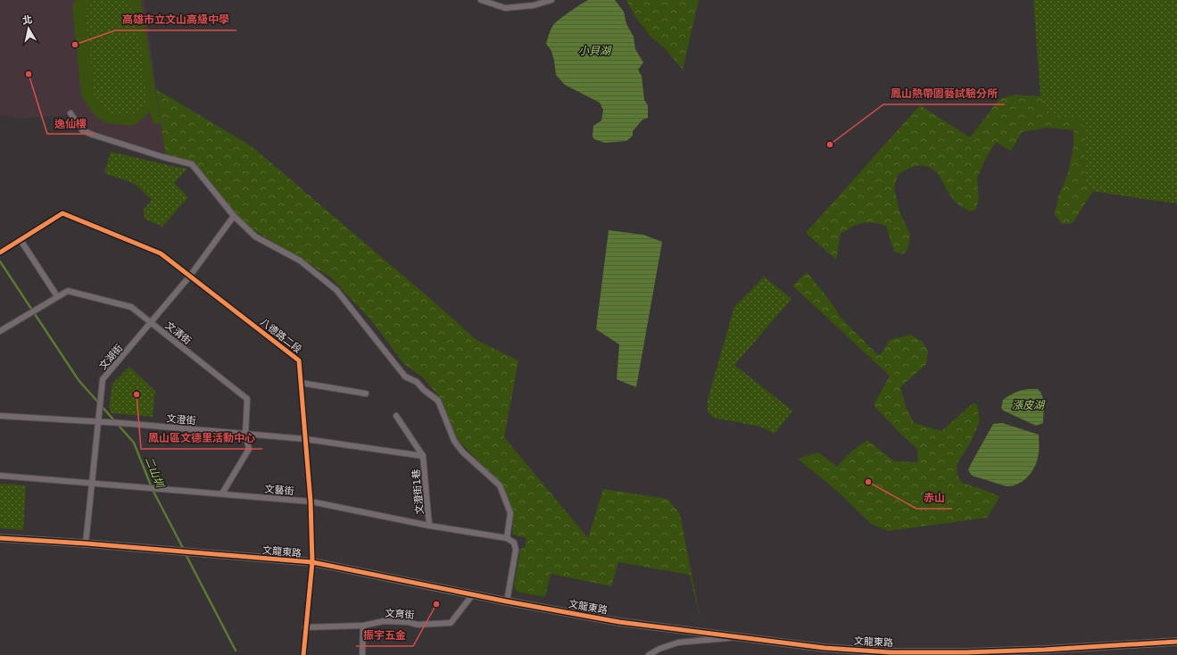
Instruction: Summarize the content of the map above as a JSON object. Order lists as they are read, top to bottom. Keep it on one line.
{"streets":{"street":["文清街","八德路二段","文湖街","文澄街","文藝街","文澄街1巷","文龍東路","文育街"]},"crossings":[["文清街","文湖街"],["文清街","文澄街"],["文清街","文藝街"],["八德路二段","文湖街"],["八德路二段","文澄街"],["八德路二段","文藝街"],["八德路二段","文龍東路"],["文湖街","文澄街"],["文湖街","文藝街"],["文湖街","文龍東路"],["文澄街","文澄街1巷"],["文藝街","文澄街1巷"],["文龍東路","文育街"]],"water":["小貝湖","漲皮湖","二山圳"],"places":["高雄市立文山高級中學","逸仙樓","鳳山熱帶園藝試驗分所","鳳山區文德里活動中心","赤山","振宇五金"],"north":"top"}
